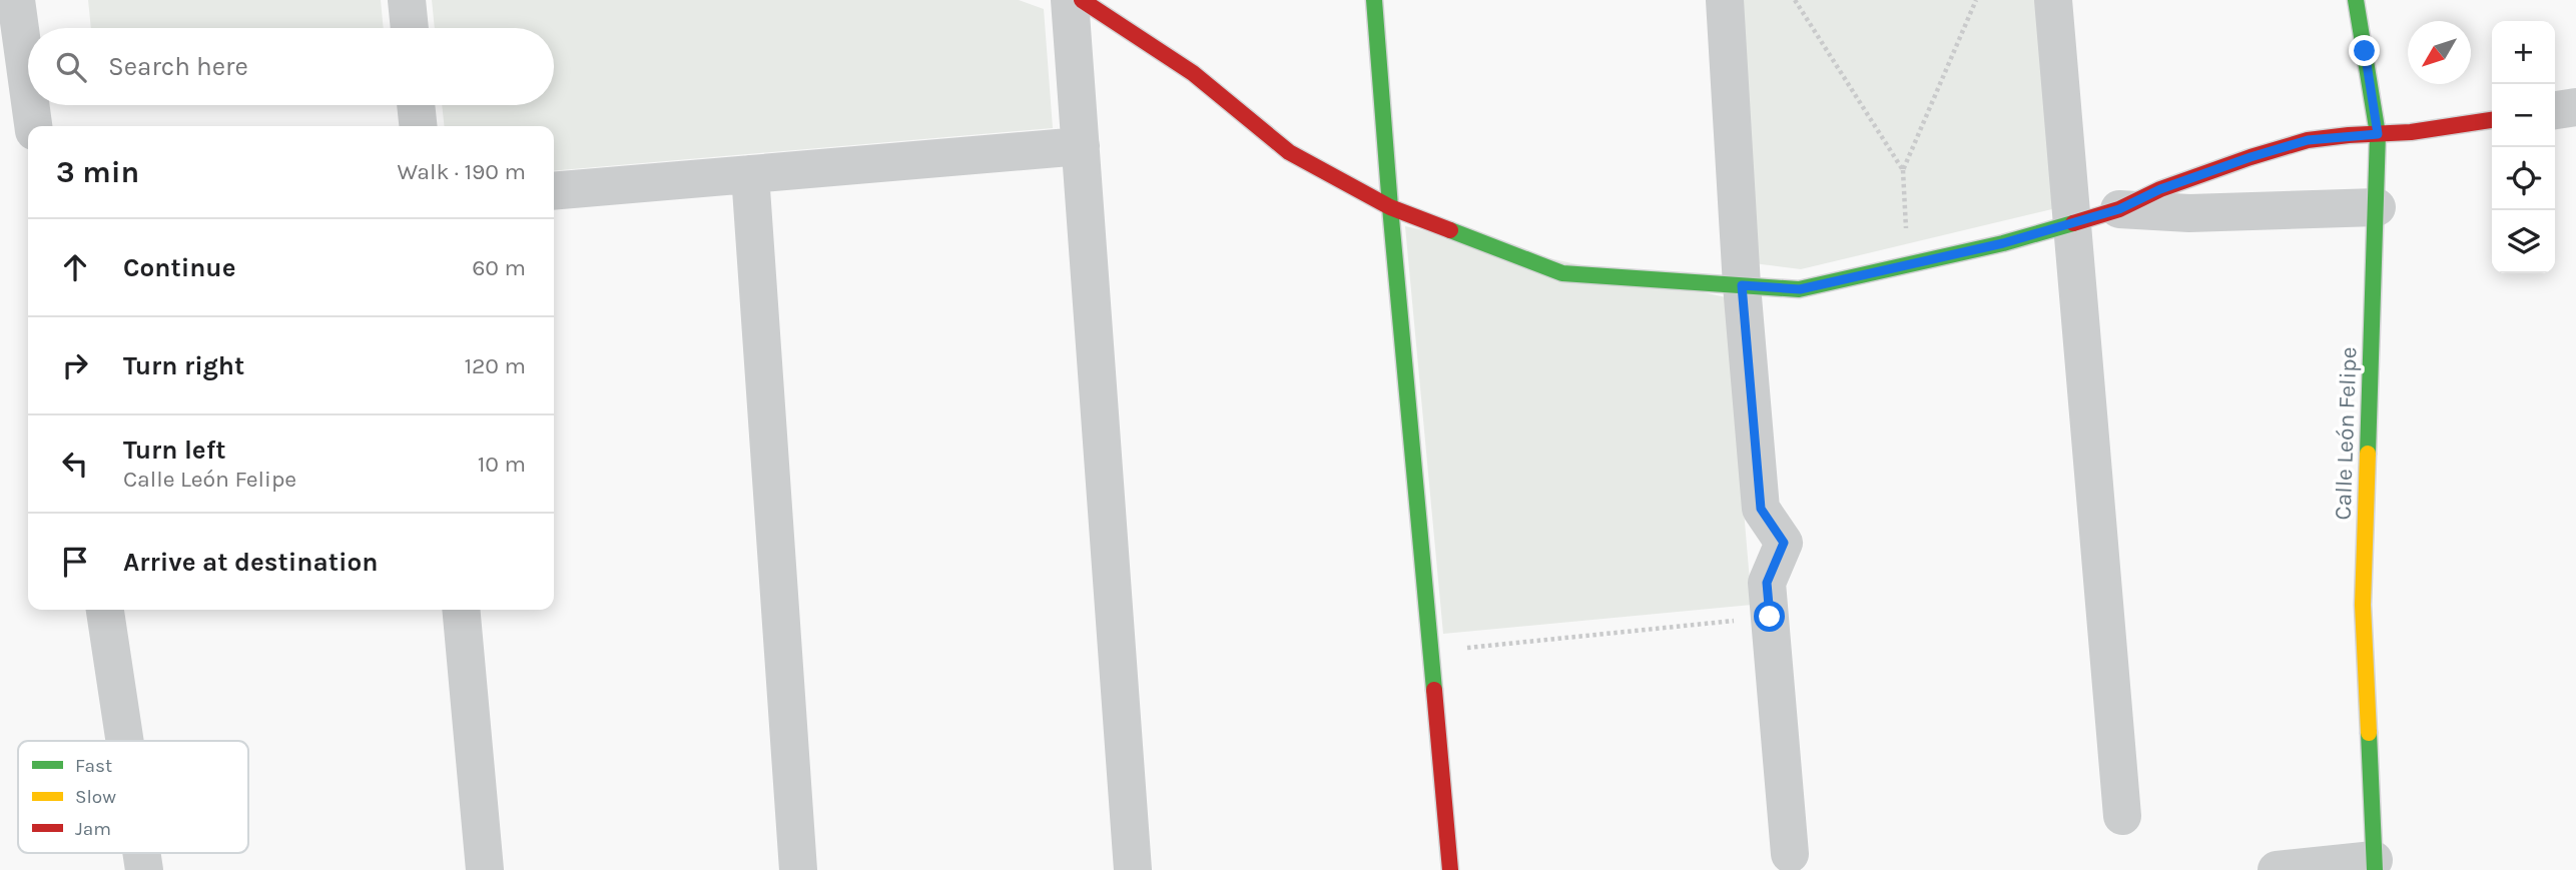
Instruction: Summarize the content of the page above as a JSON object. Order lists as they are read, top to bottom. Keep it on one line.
{"streets":{"street":["Calle León Felipe"]},"legend":["Fast","Slow","Jam"],"north":"bottom left","page":{"map_buttons":["+","−"],"search":"Search here","heading":["3 min","Walk · 190 m"],"list":[["Continue","60 m"],["Turn right","120 m"],["Turn left","Calle León Felipe","10 m"],"Arrive at destination"]}}
